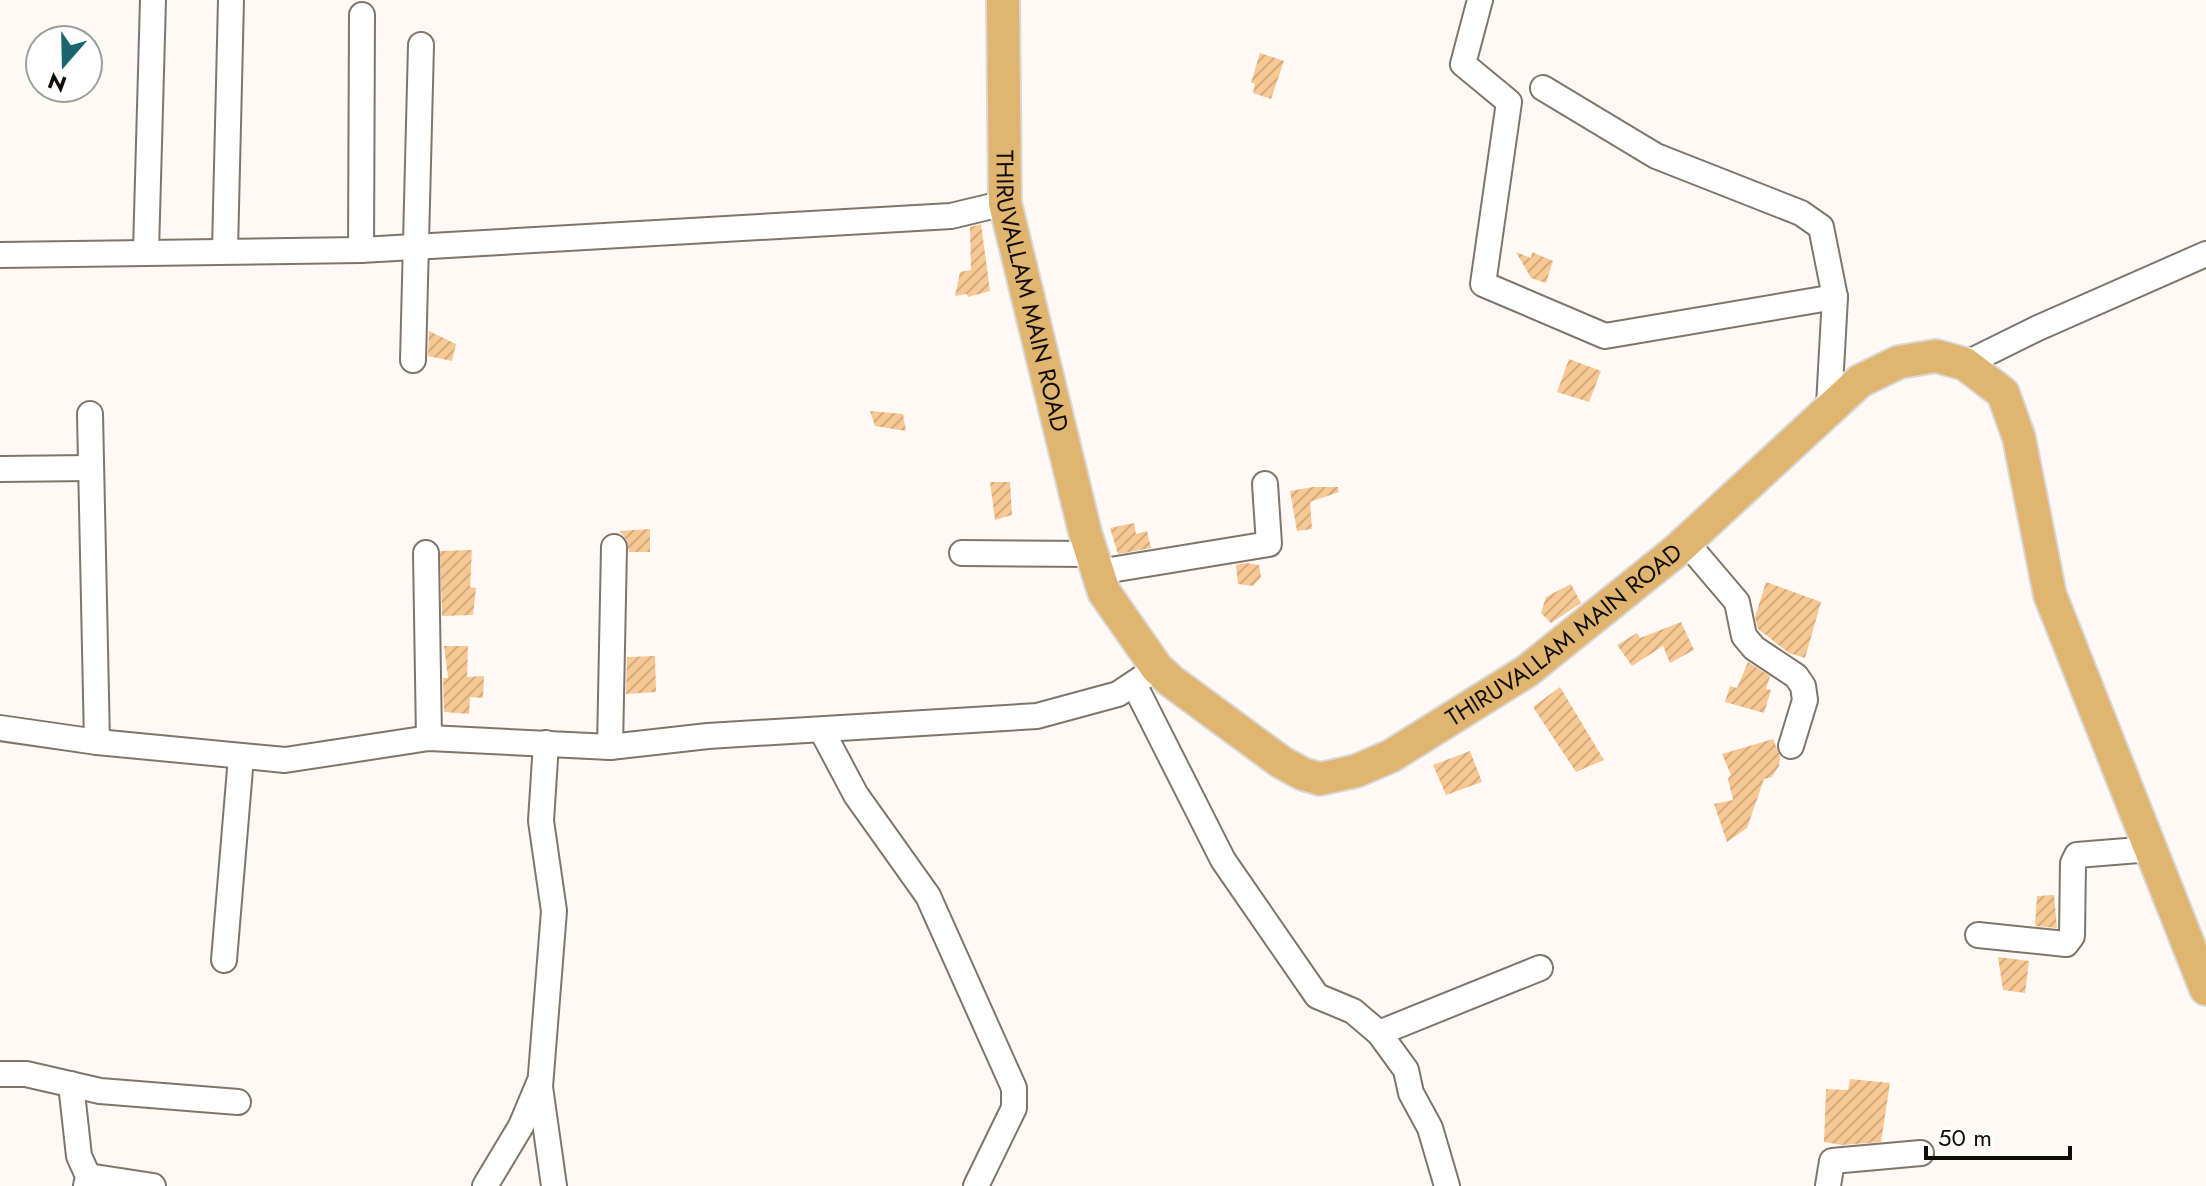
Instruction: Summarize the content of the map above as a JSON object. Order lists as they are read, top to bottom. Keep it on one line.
{"streets":{"main road":["THIRUVALLAM MAIN ROAD"]},"scale_bar":"50 m","north":"bottom"}
